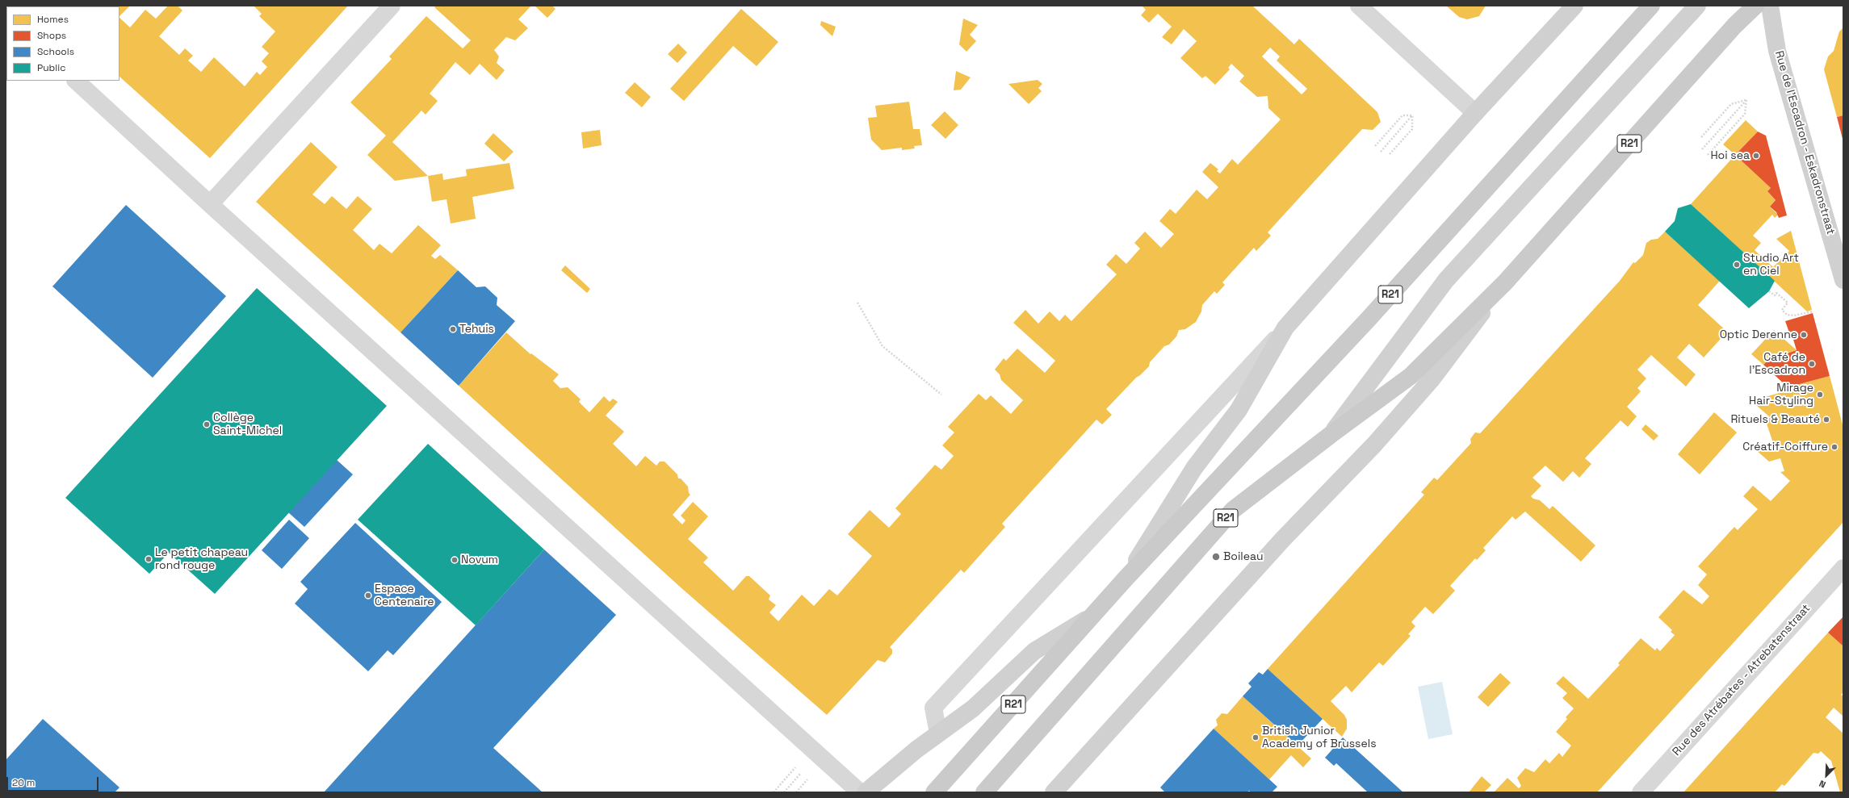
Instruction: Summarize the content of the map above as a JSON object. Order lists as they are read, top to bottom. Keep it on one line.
{"streets":{"main road":["Rue de l'Escadron - Eskadronstraat","R21"],"street":["Rue des Atrébates - Atrebatenstraat"]},"places":["Hoi sea","Studio Art en Ciel","Tehuis","Optic Derenne","Café de l'Escadron","Mirage Hair-Styling","Rituels & Beauté","Collège Saint-Michel","Créatif-Coiffure","Boileau","Le petit chapeau rond rouge","Novum","Espace Centenaire","British Junior Academy of Brussels"],"legend":["Homes","Shops","Schools","Public"],"scale_bar":"20 m","north":"bottom left"}
